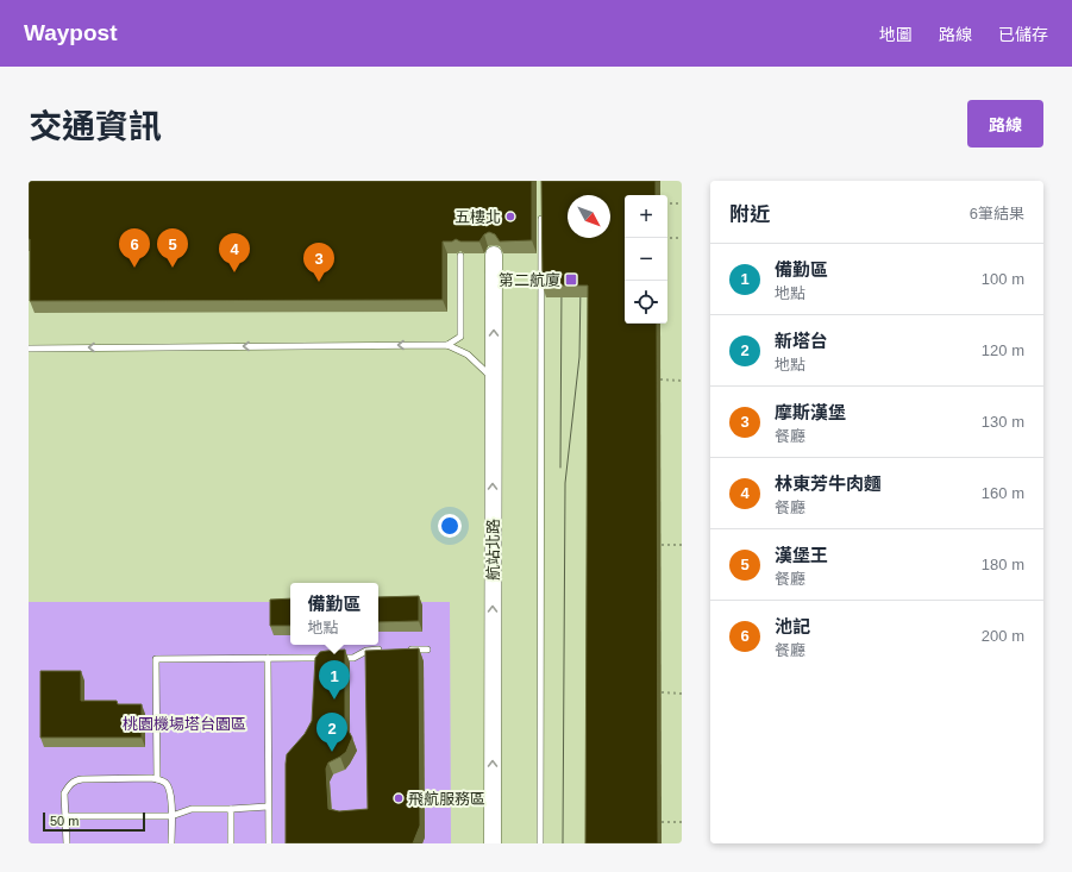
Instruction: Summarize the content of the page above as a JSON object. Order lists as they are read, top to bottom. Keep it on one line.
{"streets":{"street":["航站北路"]},"one_way":["航站北路"],"parks":["桃園機場塔台園區"],"places":{"other":["五樓北","飛航服務區"],"transit":["第二航廈"]},"scale_bar":"50 m","north":"bottom right","page":{"header":"Waypost","nav":["地圖","路線","已儲存"],"title":"交通資訊","buttons":"路線","heading":["附近","6筆結果"],"map_buttons":["+","−"],"pins":["5","6","4","3","1","2"],"list":[{"mark":"1","name":"備勤區","note":"地點","value":"100 m"},{"mark":"2","name":"新塔台","note":"地點","value":"120 m"},{"mark":"3","name":"摩斯漢堡","note":"餐廳","value":"130 m"},{"mark":"4","name":"林東芳牛肉麵","note":"餐廳","value":"160 m"},{"mark":"5","name":"漢堡王","note":"餐廳","value":"180 m"},{"mark":"6","name":"池記","note":"餐廳","value":"200 m"}],"popup":["備勤區","地點"],"scale":"50 m"}}
